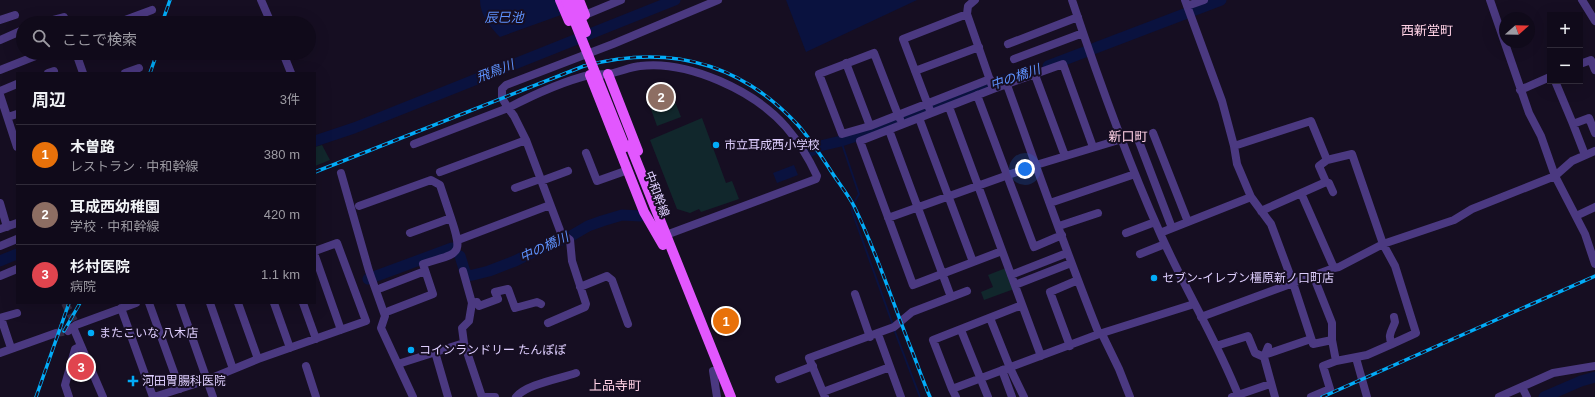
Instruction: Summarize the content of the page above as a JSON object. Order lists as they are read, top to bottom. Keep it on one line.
{"streets":{"main road":["中和幹線"]},"districts":["西新堂町","新口町","上品寺町"],"water":["辰巳池","飛鳥川","中の橋川"],"places":{"other":["市立耳成西小学校","セブン-イレブン橿原新ノ口町店","またこいな 八木店","コインランドリー たんぽぽ"],"health":["河田胃腸科医院"]},"north":"right","page":{"map_buttons":["+","−"],"search":"ここで検索","heading":["周辺","3件"],"pins":["2","1","3"],"list":[{"mark":"1","name":"木曽路","note":"レストラン · 中和幹線","value":"380 m"},{"mark":"2","name":"耳成西幼稚園","note":"学校 · 中和幹線","value":"420 m"},{"mark":"3","name":"杉村医院","note":"病院","value":"1.1 km"}]}}
